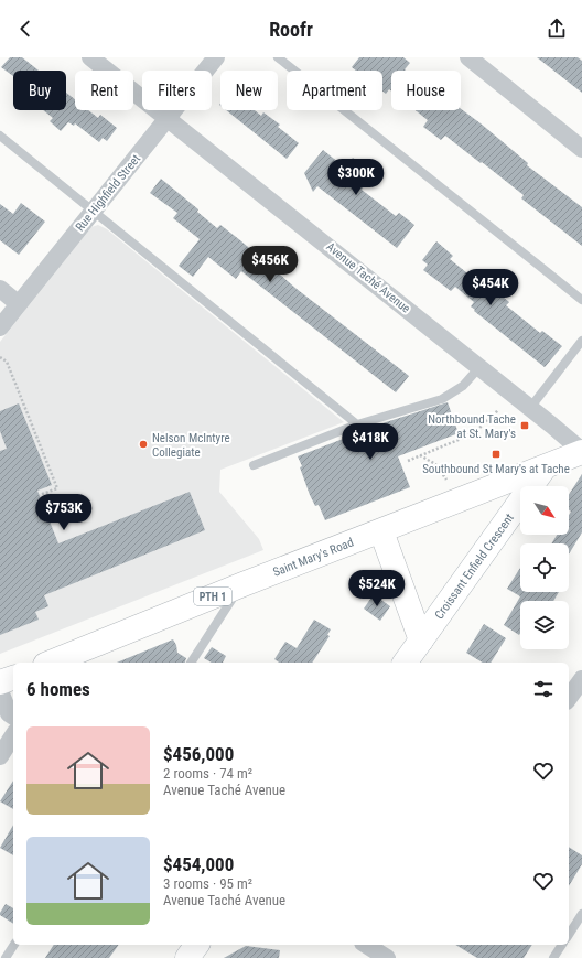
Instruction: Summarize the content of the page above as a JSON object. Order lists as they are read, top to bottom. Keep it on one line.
{"streets":{"main road":["Saint Mary's Road","Croissant Enfield Crescent","PTH 1"],"street":["Rue Highfield Street","Avenue Taché Avenue"]},"crossings":[["Rue Highfield Street","Avenue Taché Avenue"],["Avenue Taché Avenue","Saint Mary's Road"],["Saint Mary's Road","Croissant Enfield Crescent"]],"places":{"transit":["Northbound Tache at St. Mary's","Southbound St Mary's at Tache"],"other":["Nelson McIntyre Collegiate"]},"north":"bottom right","page":{"header":"Roofr","chip":["Buy","Rent","Filters","New","Apartment","House"],"price":["$300K","$456K","$454K","$418K","$753K","$524K"],"heading":"6 homes","list":[{"name":"$456,000","note":"2 rooms · 74 m² · Avenue Taché Avenue"},{"name":"$454,000","note":"3 rooms · 95 m² · Avenue Taché Avenue"}]}}
